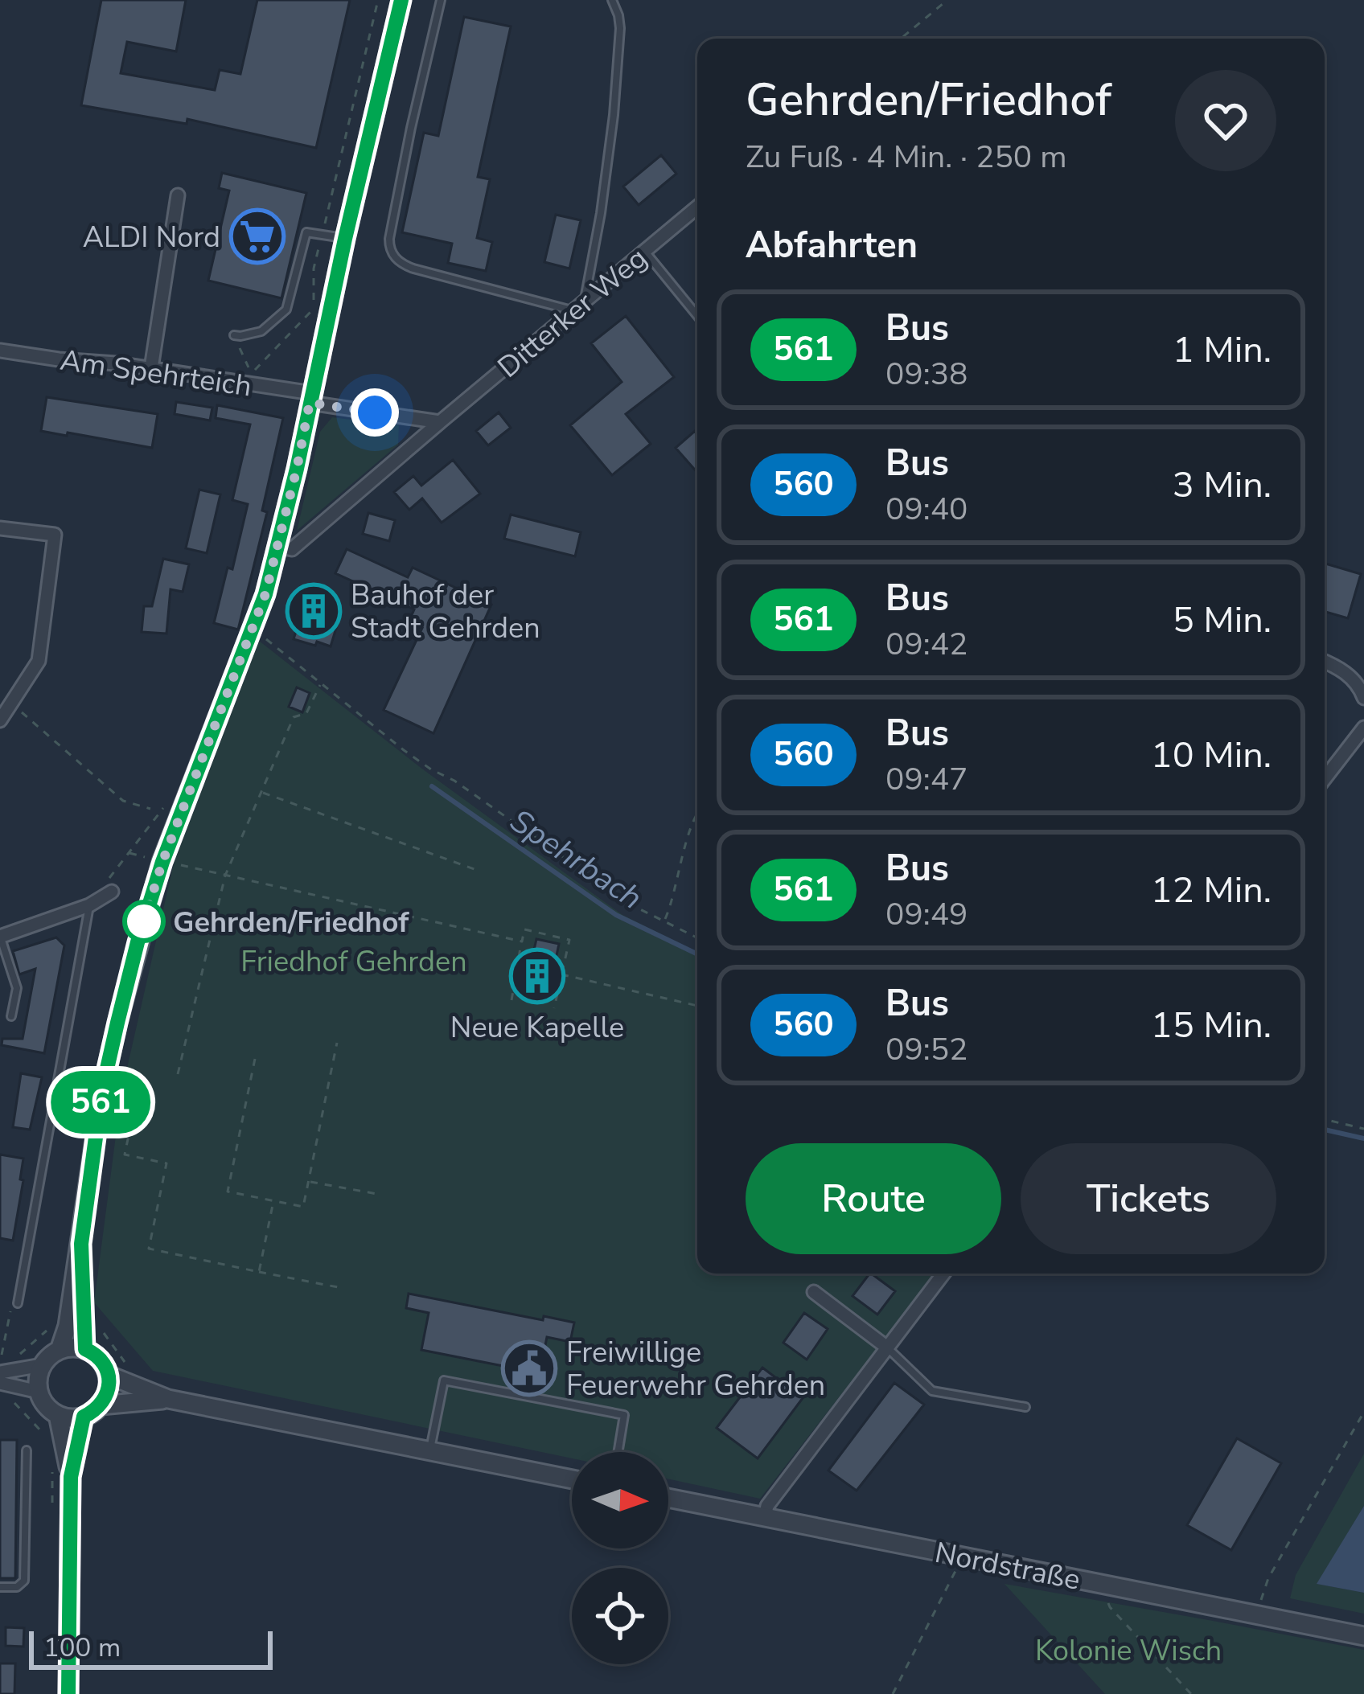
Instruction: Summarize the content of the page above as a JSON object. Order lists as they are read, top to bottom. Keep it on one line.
{"streets":{"street":["Ditterker Weg","Am Spehrteich","Nordstraße"]},"water":["Spehrbach"],"parks":["Friedhof Gehrden","Kolonie Wisch"],"places":{"supermarket":["ALDI Nord"],"building":["Bauhof der Stadt Gehrden","Neue Kapelle"],"other":["Gehrden/Friedhof"],"public building":["Freiwillige Feuerwehr Gehrden"]},"lines":["bus line 561"],"scale_bar":"100 m","north":"right","page":{"on_map":"561","heading":[["Gehrden/Friedhof","Zu Fuß · 4 Min. · 250 m"],"Abfahrten"],"list":[{"mark":"561","name":"Bus","note":"09:38","value":"1 Min."},{"mark":"560","name":"Bus","note":"09:40","value":"3 Min."},{"mark":"561","name":"Bus","note":"09:42","value":"5 Min."},{"mark":"560","name":"Bus","note":"09:47","value":"10 Min."},{"mark":"561","name":"Bus","note":"09:49","value":"12 Min."},{"mark":"560","name":"Bus","note":"09:52","value":"15 Min."}],"buttons":["Route","Tickets"],"scale":"100 m"}}
